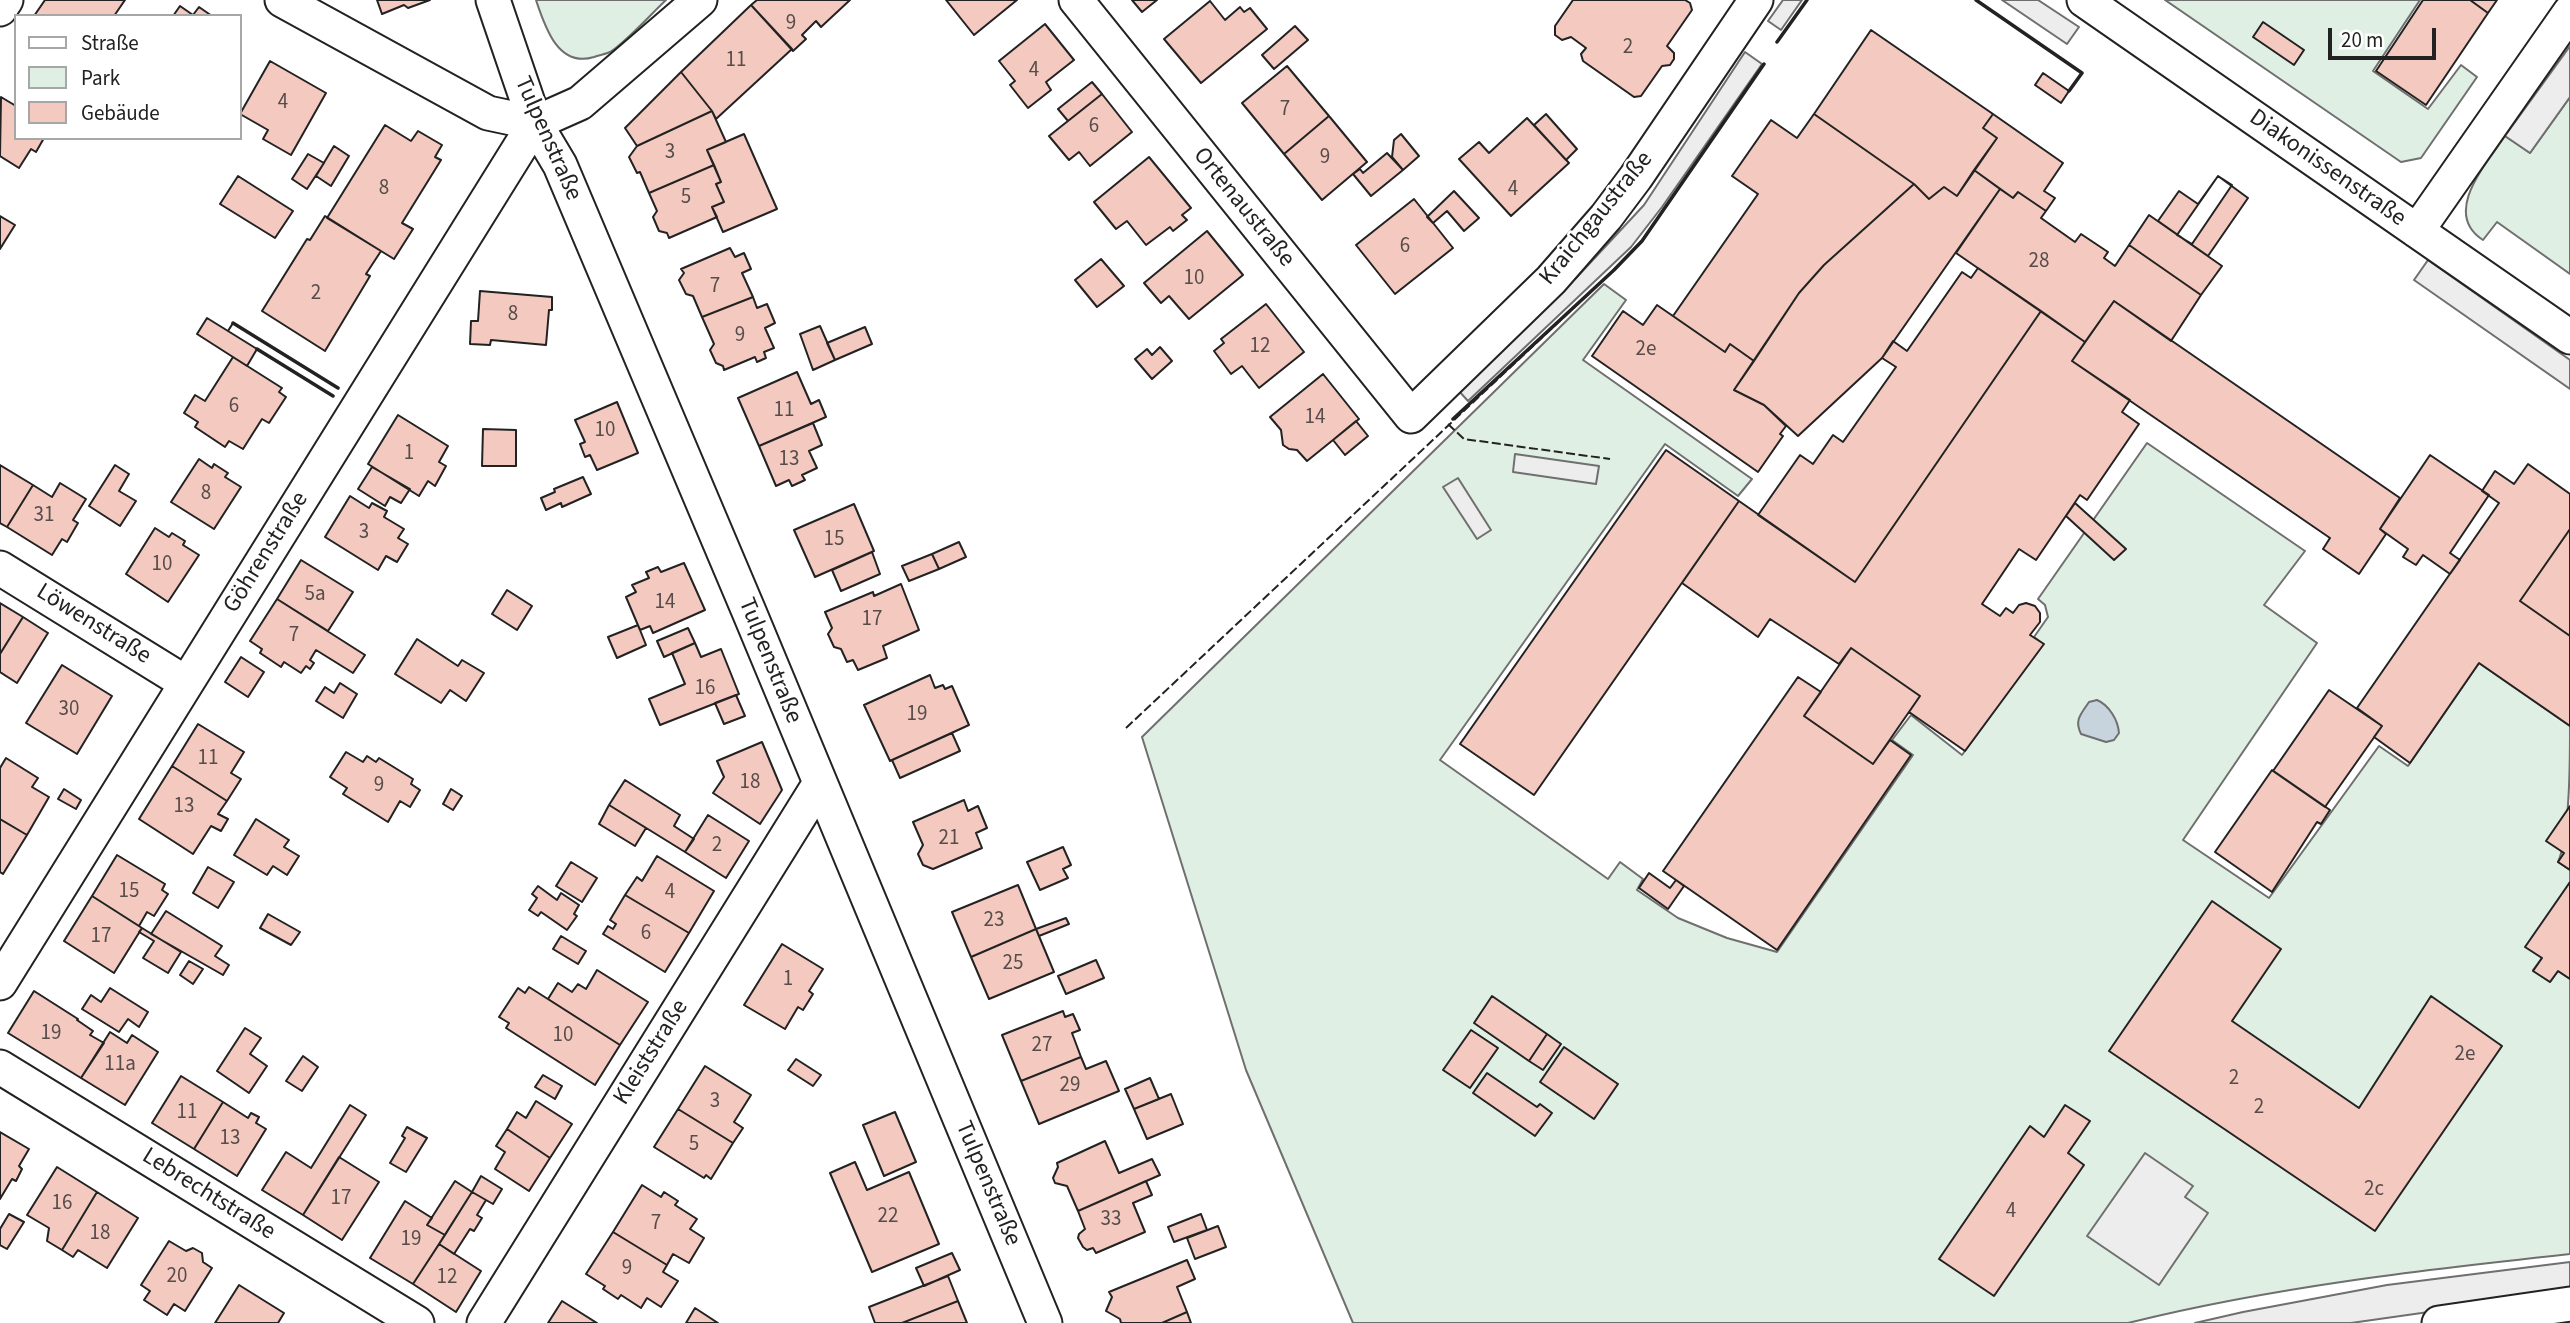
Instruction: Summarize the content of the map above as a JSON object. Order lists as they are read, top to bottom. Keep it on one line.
{"streets":{"street":["Tulpenstraße","Diakonissenstraße","Ortenaustraße","Kraichgaustraße","Göhrenstraße","Löwenstraße","Kleiststraße","Lebrechtstraße"]},"crossings":[["Tulpenstraße","Göhrenstraße"],["Tulpenstraße","Kleiststraße"],["Ortenaustraße","Kraichgaustraße"],["Göhrenstraße","Löwenstraße"]],"house_numbers":["9","2","11","4","4","7","6","3","9","8","4","5","6","28","10","7","2","8","9","12","2e","6","11","14","10","1","13","8","31","3","15","10","5a","14","17","7","16","30","19","11","18","9","13","21","2","15","4","23","6","17","25","1","19","10","27","2e","11a","2","29","3","2","11","13","5","2c","17","16","4","22","33","7","18","19","9","20","12"],"legend":["Straße","Park","Gebäude"],"scale_bar":"20 m"}
